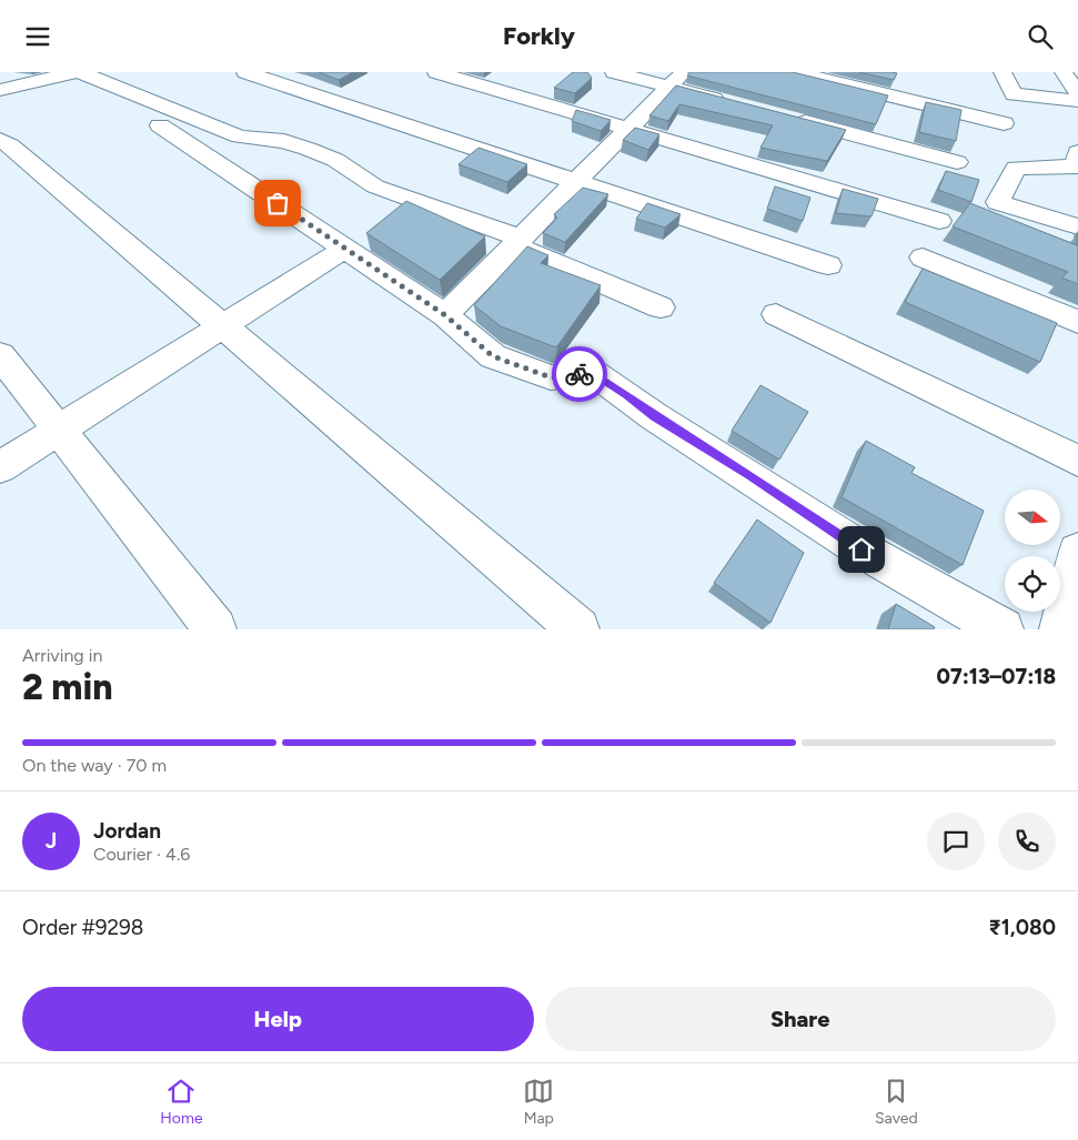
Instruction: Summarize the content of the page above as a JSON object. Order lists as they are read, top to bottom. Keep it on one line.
{"north":"right","page":{"header":"Forkly","heading":["2 min","Arriving in","07:13–07:18"],"panel":["Jordan","Courier · 4.6","Order #9298","₹1,080"],"bar":"On the way · 70 m","round":"J","buttons":["Help","Share"],"tabs":["Home","Map","Saved"]}}
